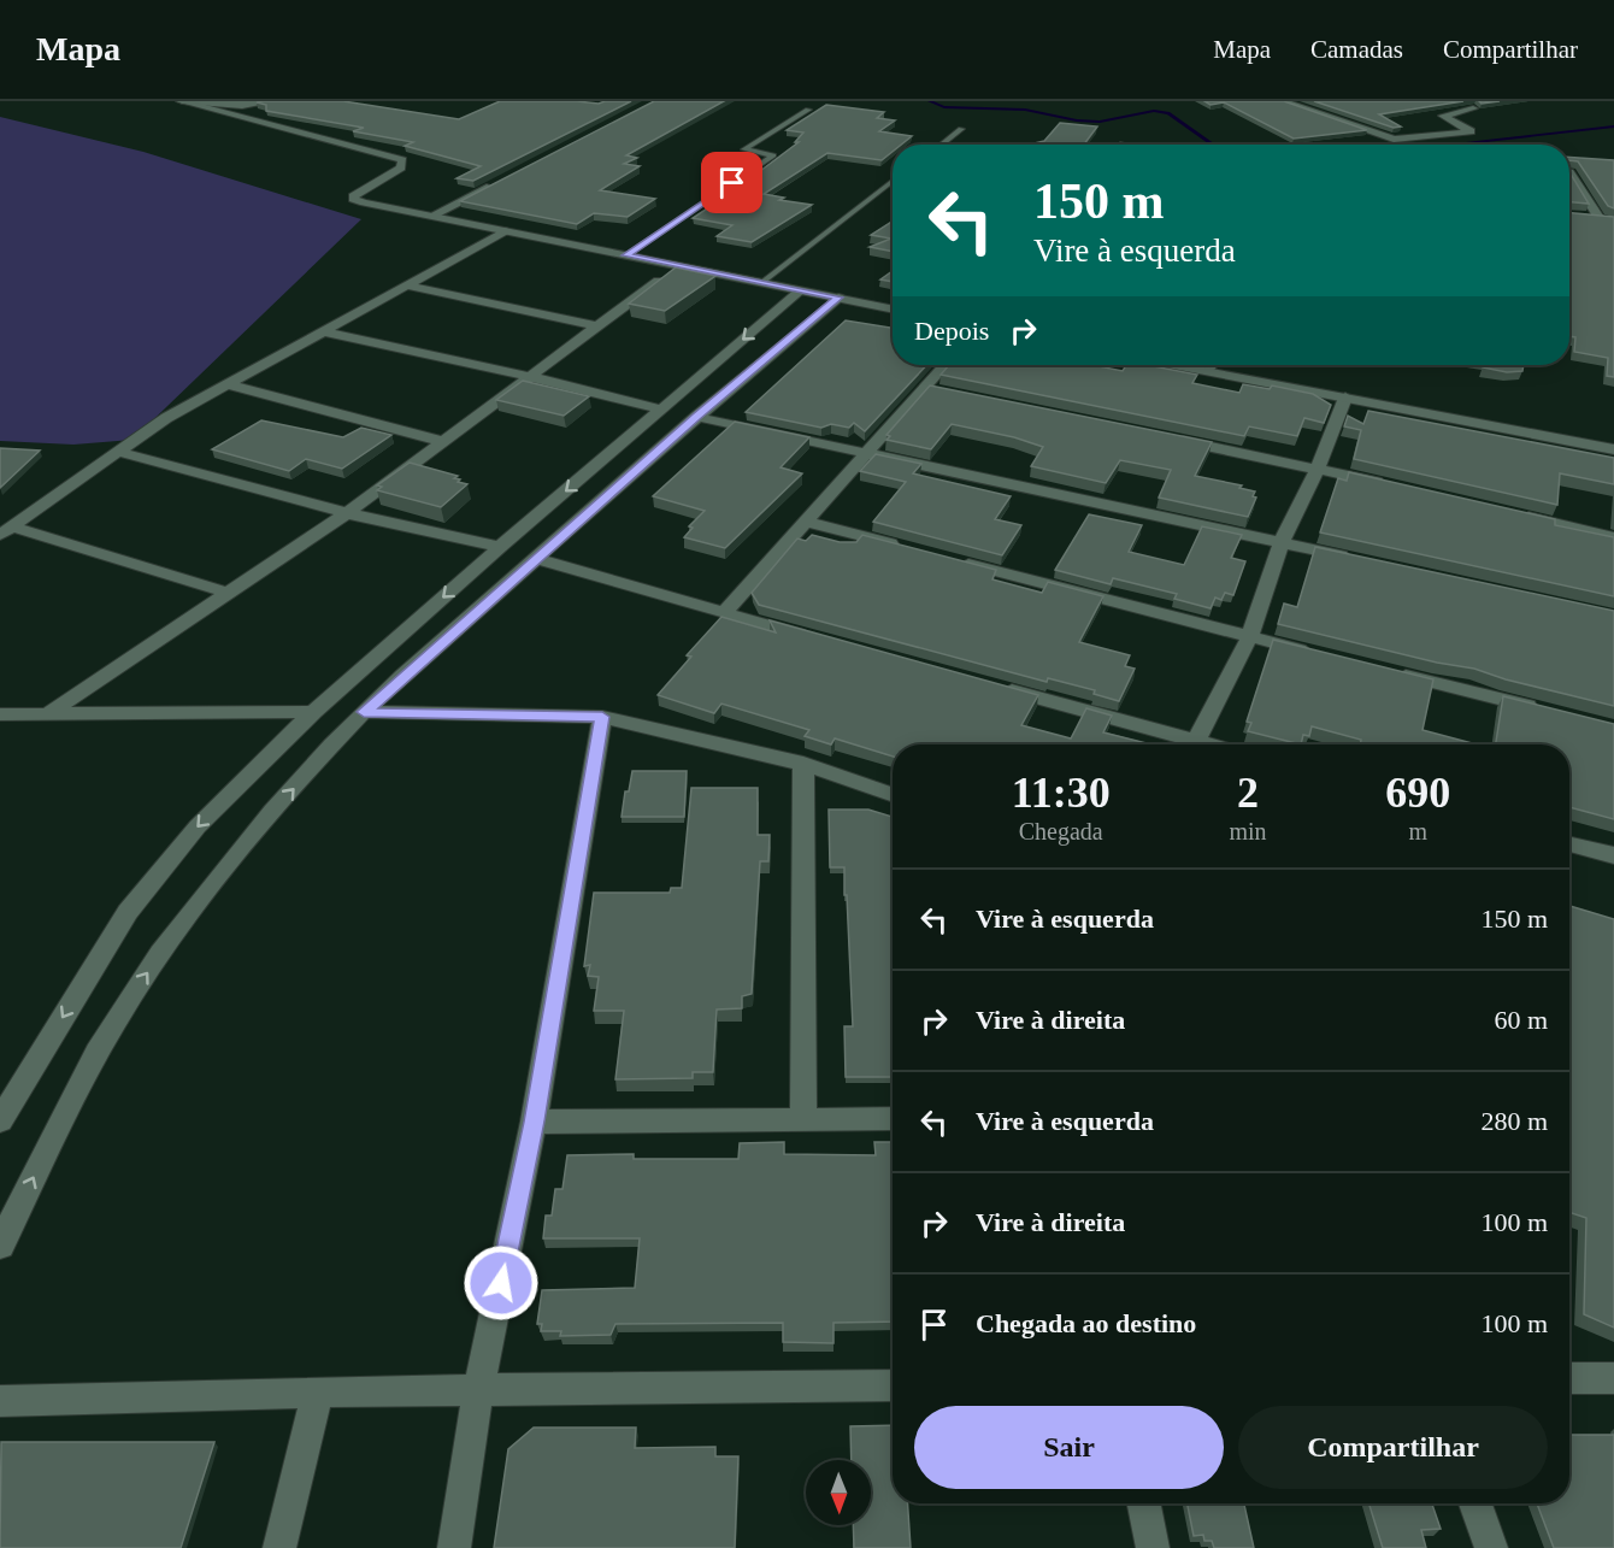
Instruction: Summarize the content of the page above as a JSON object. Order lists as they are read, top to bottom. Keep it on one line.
{"north":"bottom","page":{"header":"Mapa","nav":["Mapa","Camadas","Compartilhar"],"turn":["150 m","Vire à esquerda"],"then":"Depois","eta":["11:30","Chegada","2","min","690","m"],"list":[{"name":"Vire à esquerda","value":"150 m"},{"name":"Vire à direita","value":"60 m"},{"name":"Vire à esquerda","value":"280 m"},{"name":"Vire à direita","value":"100 m"},{"name":"Chegada ao destino","value":"100 m"}],"buttons":["Sair","Compartilhar"]}}
